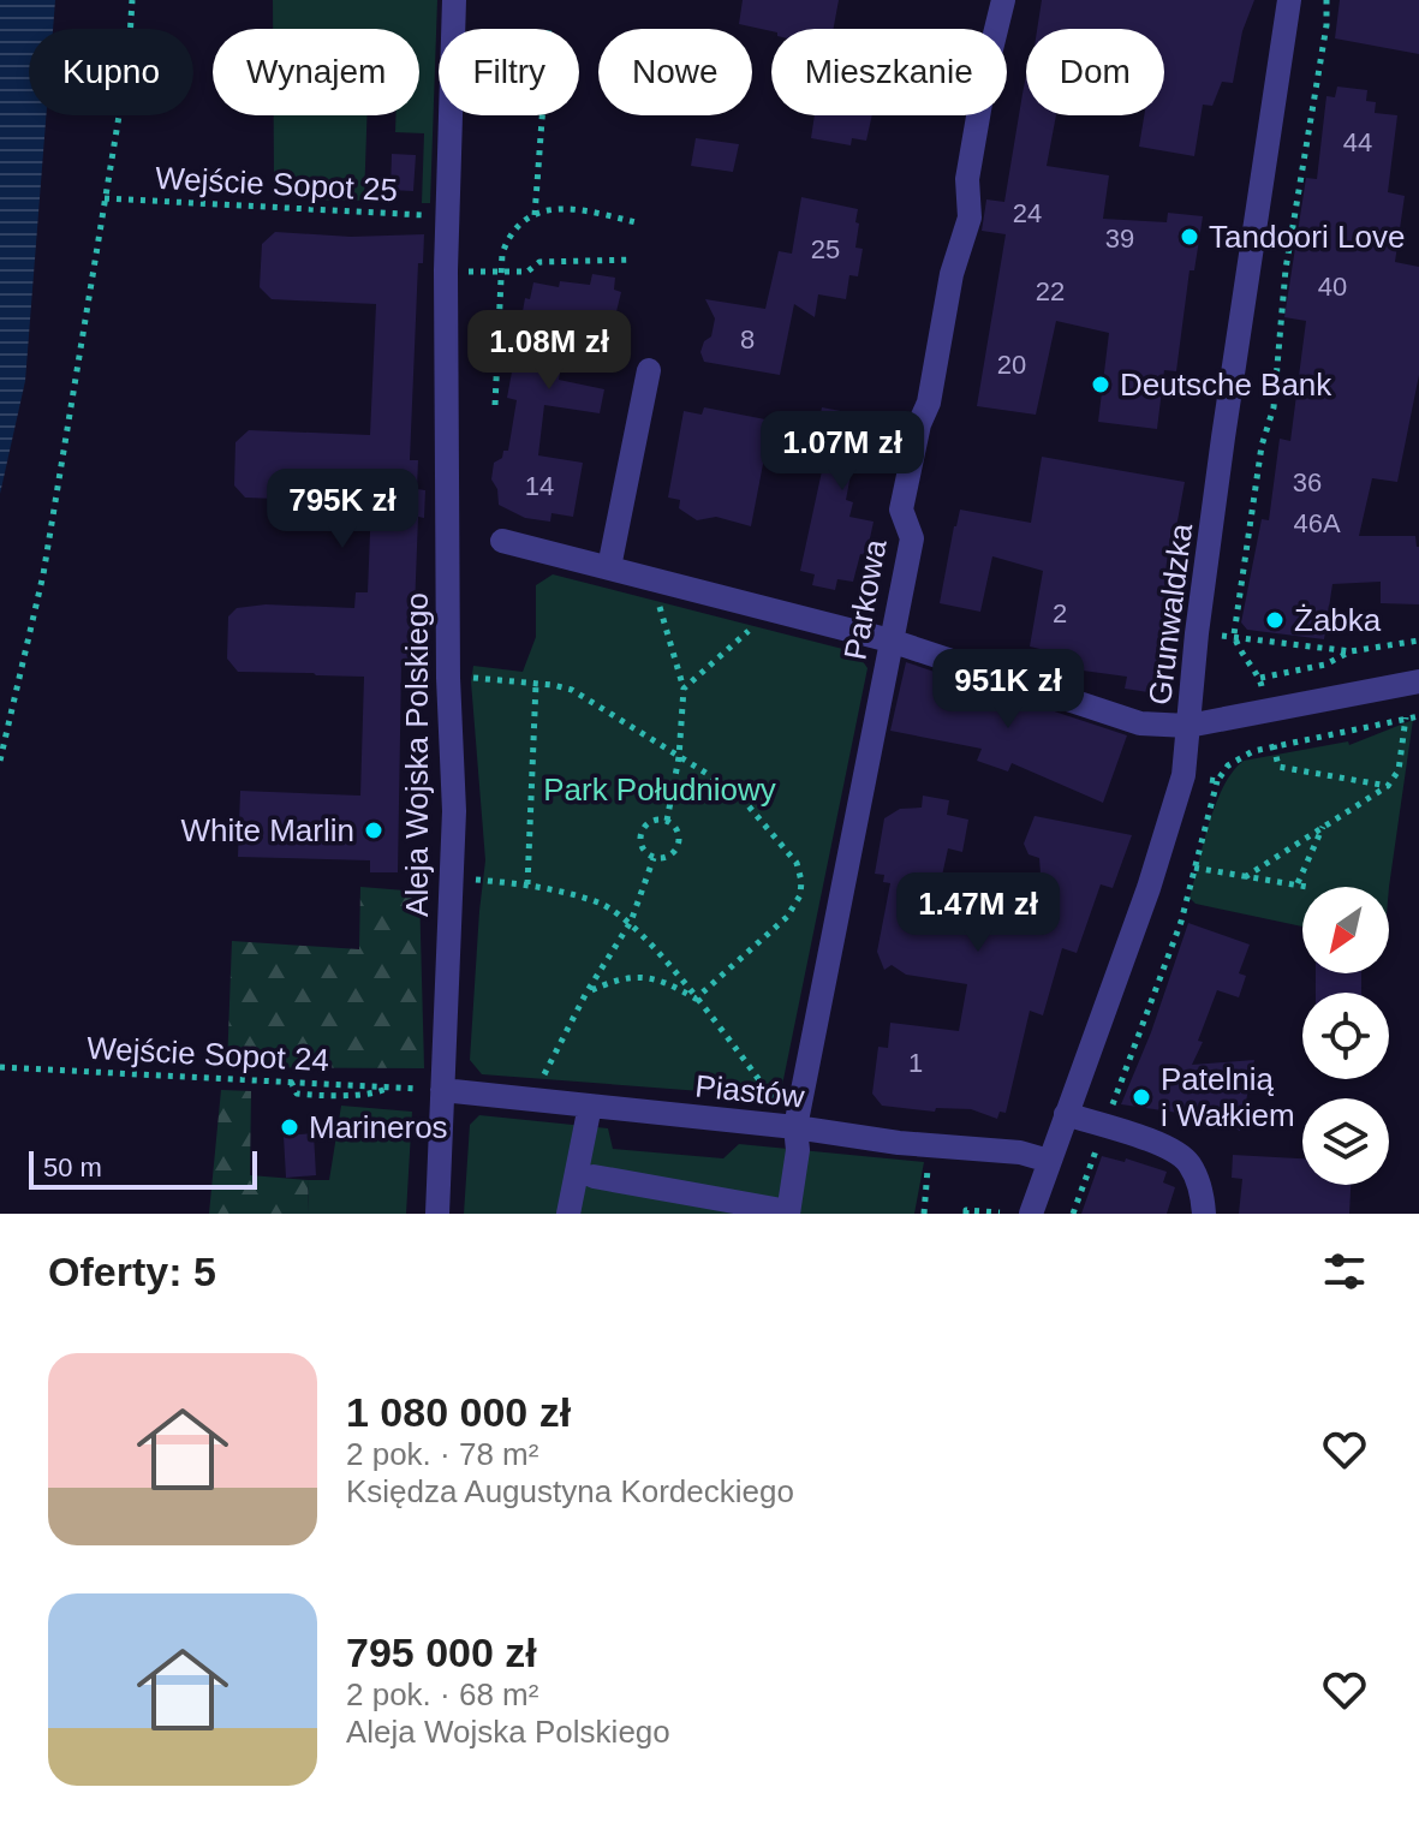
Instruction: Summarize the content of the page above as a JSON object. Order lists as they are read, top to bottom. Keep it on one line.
{"streets":{"street":["Parkowa","Grunwaldzka","Aleja Wojska Polskiego","Piastów"],"path":["Wejście Sopot 25","Wejście Sopot 24"]},"crossings":[["Wejście Sopot 25","Aleja Wojska Polskiego"],["Parkowa","Piastów"],["Grunwaldzka","Piastów"],["Aleja Wojska Polskiego","Piastów"]],"parks":["Park Południowy"],"places":["Tandoori Love","Deutsche Bank","Żabka","White Marlin","Patelnią i Wałkiem","Marineros"],"house_numbers":["44","24","39","25","40","22","8","20","36","14","46A","2","1"],"scale_bar":"50 m","north":"bottom left","page":{"chip":["Kupno","Wynajem","Filtry","Nowe","Mieszkanie","Dom"],"price":["1.08M zł","1.07M zł","795K zł","951K zł","1.47M zł"],"scale":"50 m","heading":"Oferty: 5","list":[{"name":"1 080 000 zł","note":"2 pok. · 78 m² · Księdza Augustyna Kordeckiego"},{"name":"795 000 zł","note":"2 pok. · 68 m² · Aleja Wojska Polskiego"}]}}
